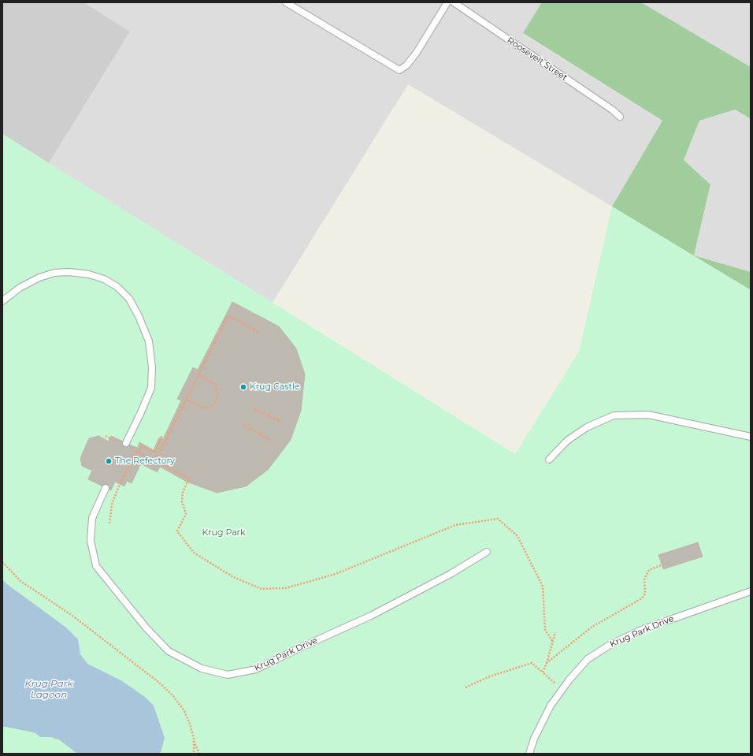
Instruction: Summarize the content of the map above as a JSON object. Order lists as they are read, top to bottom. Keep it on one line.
{"streets":{"lane":["Roosevelt Street","Krug Park Drive"]},"water":["Krug Park Lagoon"],"parks":["Krug Park"],"places":["Krug Castle","The Refectory"]}
